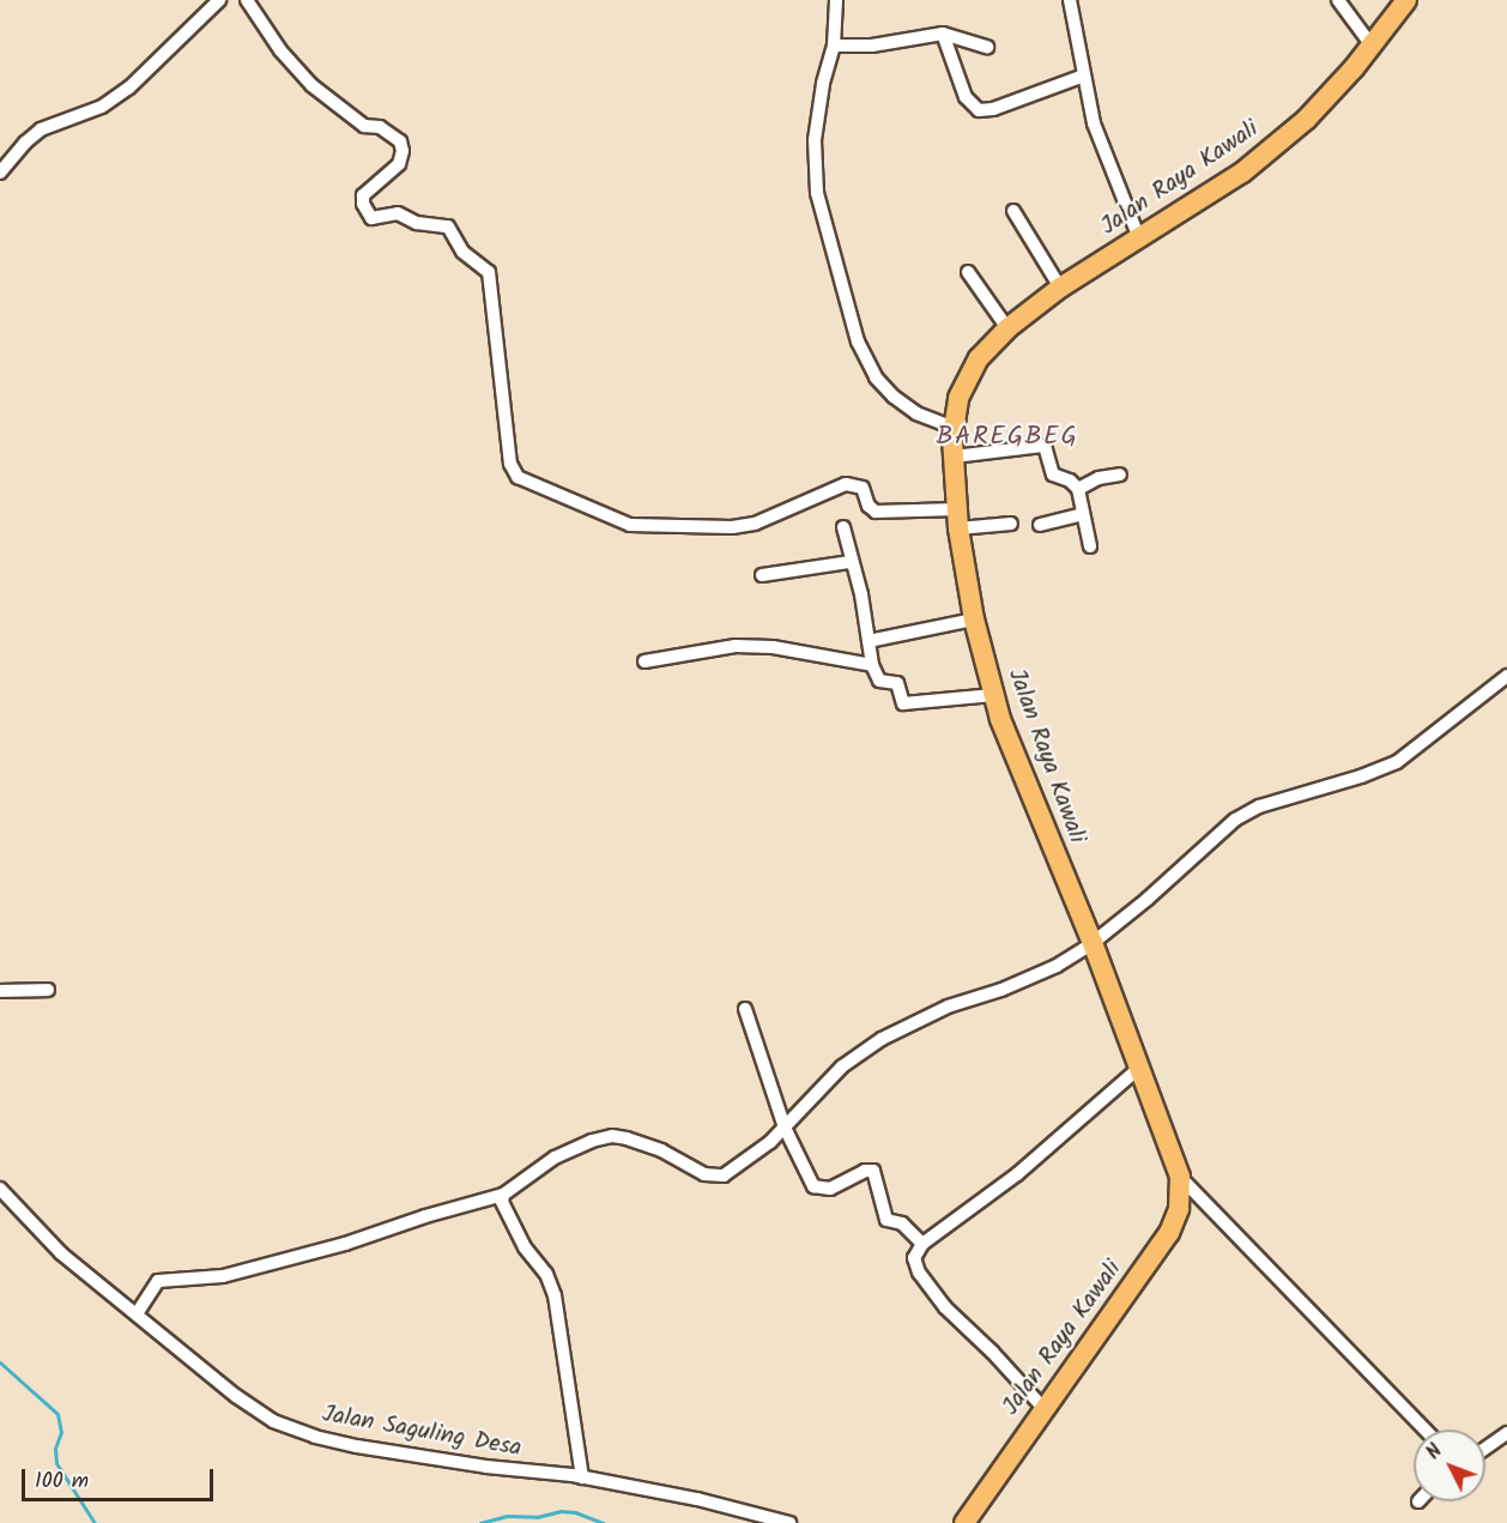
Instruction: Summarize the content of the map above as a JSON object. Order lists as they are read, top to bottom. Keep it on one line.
{"streets":{"highway":["Jalan Raya Kawali"],"street":["Jalan Saguling Desa"]},"districts":["BAREGBEG"],"scale_bar":"100 m","north":"top left"}
